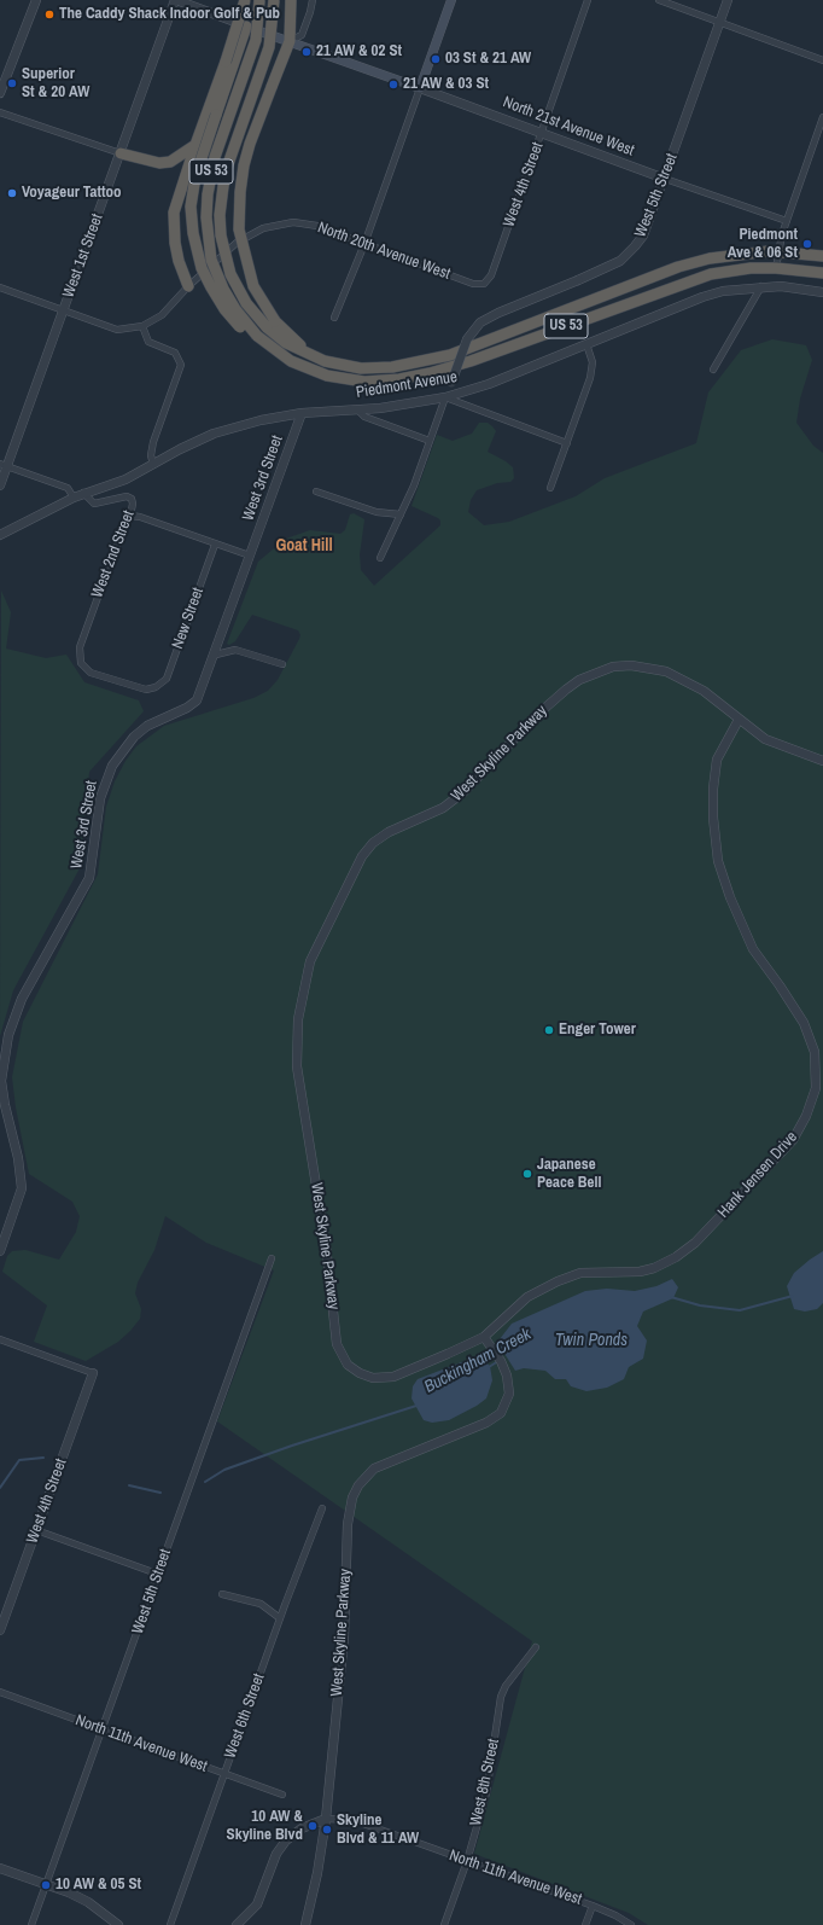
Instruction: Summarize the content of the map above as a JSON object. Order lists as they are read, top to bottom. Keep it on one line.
{"streets":{"highway":["US 53","Piedmont Avenue"],"main road":["North 21st Avenue West"],"street":["West 4th Street","West 5th Street","North 20th Avenue West","West 1st Street","West 3rd Street","West 2nd Street","New Street","West Skyline Parkway","Hank Jensen Drive","West 6th Street","North 11th Avenue West","West 8th Street"]},"crossings":[["North 21st Avenue West","West 4th Street"],["North 21st Avenue West","West 5th Street"],["North 21st Avenue West","West 1st Street"],["US 53","Piedmont Avenue"],["West 4th Street","North 20th Avenue West"],["West 5th Street","Piedmont Avenue"],["West 5th Street","North 11th Avenue West"],["North 20th Avenue West","West 1st Street"],["Piedmont Avenue","West 3rd Street"],["Piedmont Avenue","West 2nd Street"],["West 2nd Street","New Street"],["West Skyline Parkway","Hank Jensen Drive"],["West Skyline Parkway","North 11th Avenue West"],["West 6th Street","North 11th Avenue West"],["North 11th Avenue West","West 8th Street"]],"districts":["Goat Hill"],"water":["Twin Ponds","Buckingham Creek"],"places":["The Caddy Shack Indoor Golf & Pub","21 AW & 02 St","03 St & 21 AW","Superior St & 20 AW","21 AW & 03 St","Voyageur Tattoo","Piedmont Ave & 06 St","Enger Tower","Japanese Peace Bell","10 AW & Skyline Blvd","Skyline Blvd & 11 AW","10 AW & 05 St"]}
